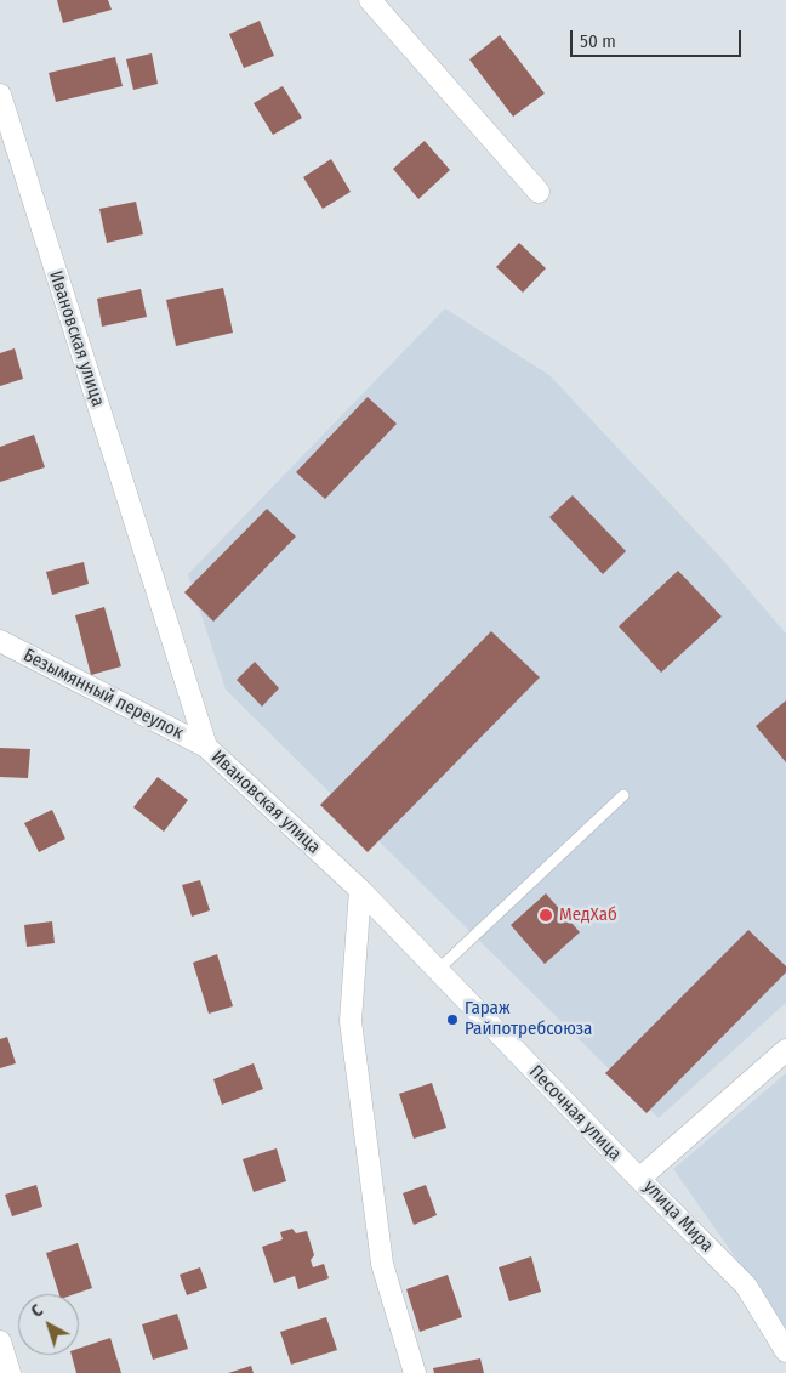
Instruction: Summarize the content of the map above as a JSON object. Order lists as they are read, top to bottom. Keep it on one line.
{"streets":{"street":["Ивановская улица","Безымянный переулок","Песочная улица","улица Мира"]},"crossings":[["Ивановская улица","Безымянный переулок"],["Ивановская улица","Песочная улица"],["Песочная улица","улица Мира"]],"places":["МедХаб","Гараж Райпотребсоюза"],"scale_bar":"50 m","north":"top left"}
